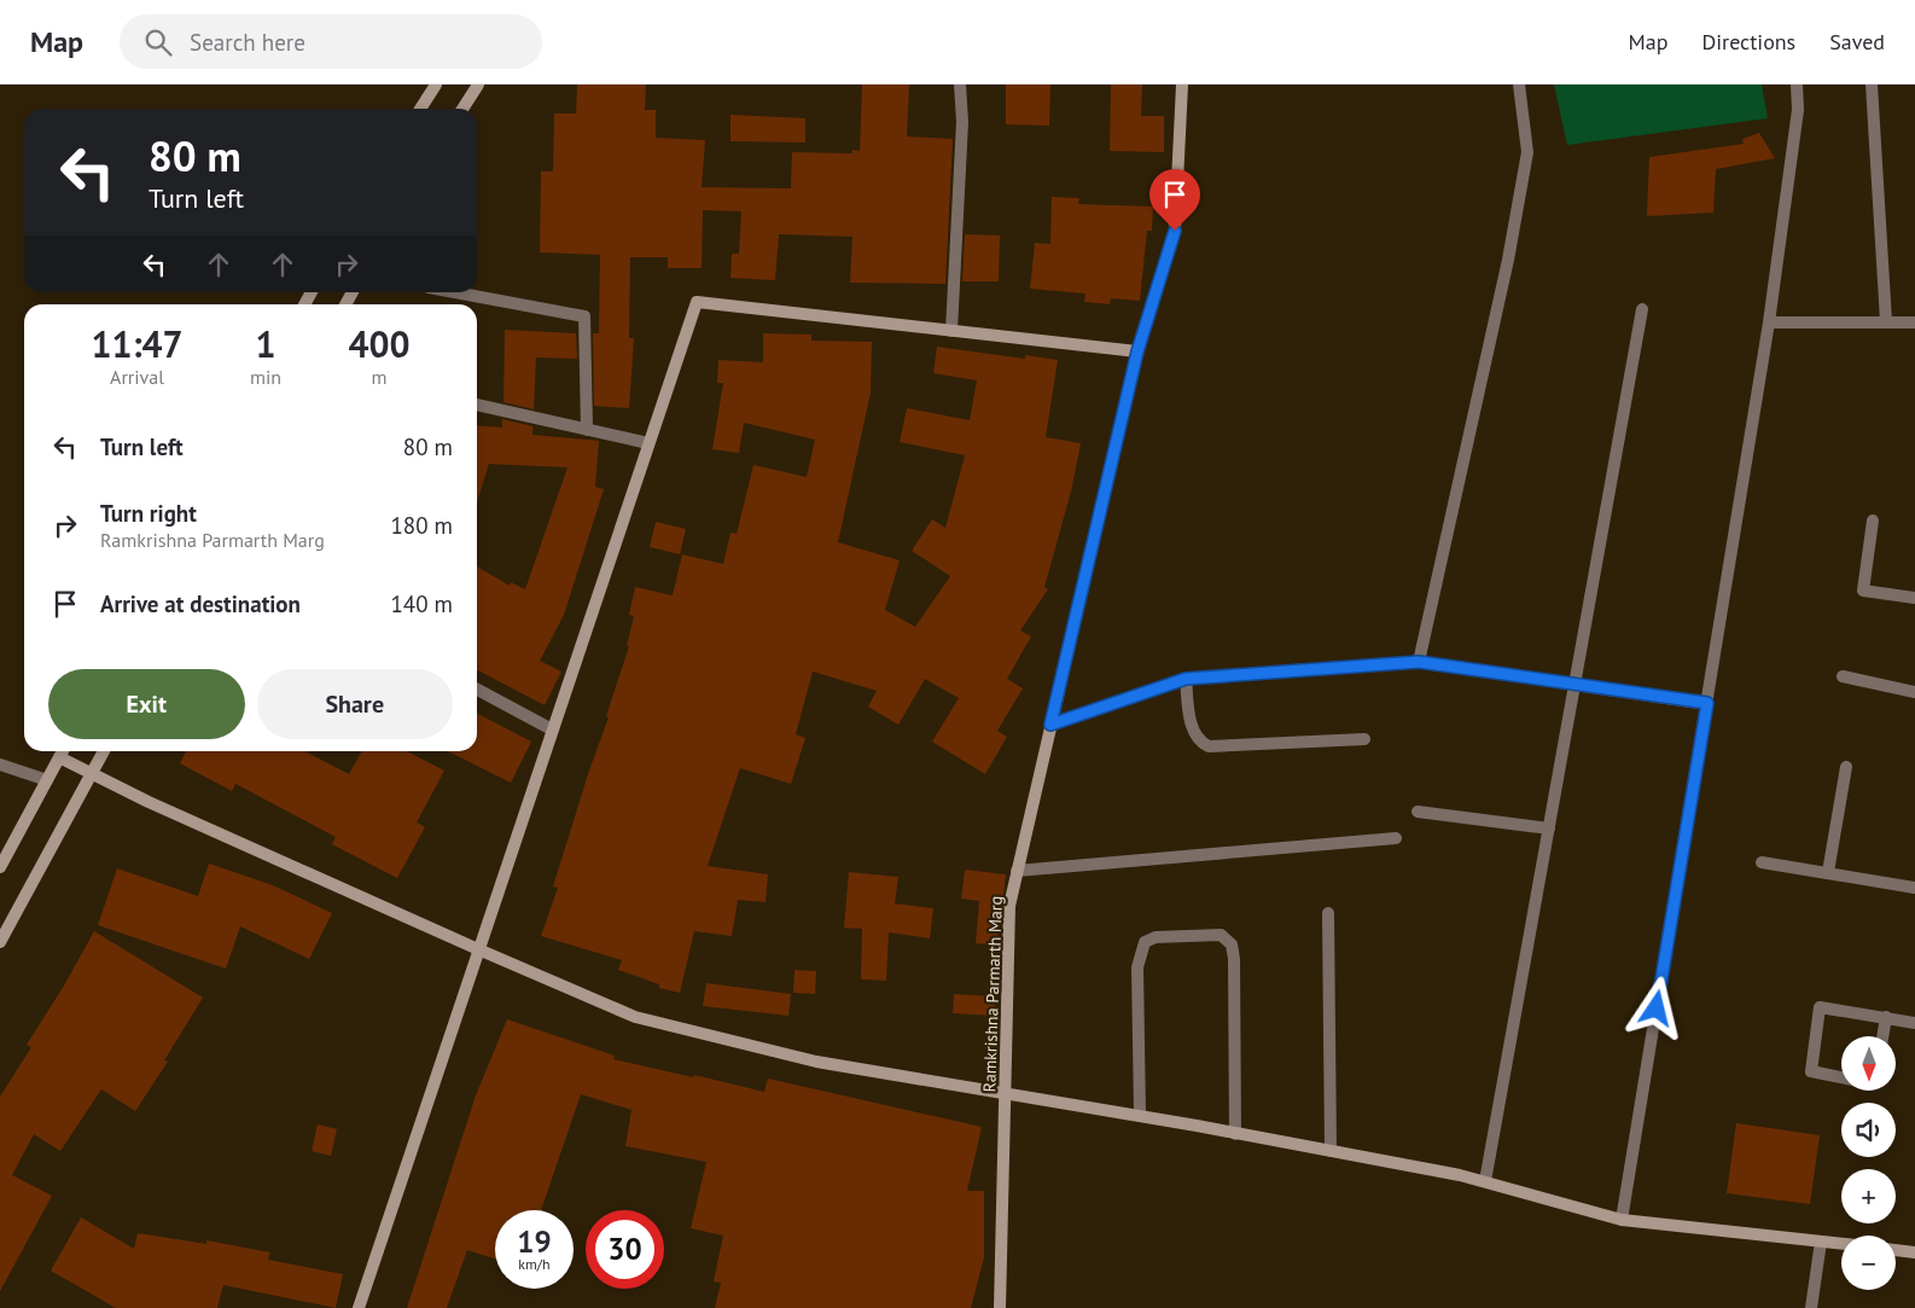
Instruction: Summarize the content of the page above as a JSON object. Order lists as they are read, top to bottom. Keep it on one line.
{"streets":{"street":["Ramkrishna Parmarth Marg"]},"north":"bottom","page":{"header":"Map","search":"Search here","nav":["Map","Directions","Saved"],"turn":["80 m","Turn left"],"eta":["11:47","Arrival","1","min","400","m"],"list":[{"name":"Turn left","value":"80 m"},{"name":"Turn right","note":"Ramkrishna Parmarth Marg","value":"180 m"},{"name":"Arrive at destination","value":"140 m"}],"buttons":["Exit","Share"],"map_buttons":["+","−"],"speed":"19 km/h","limit":"30"}}
